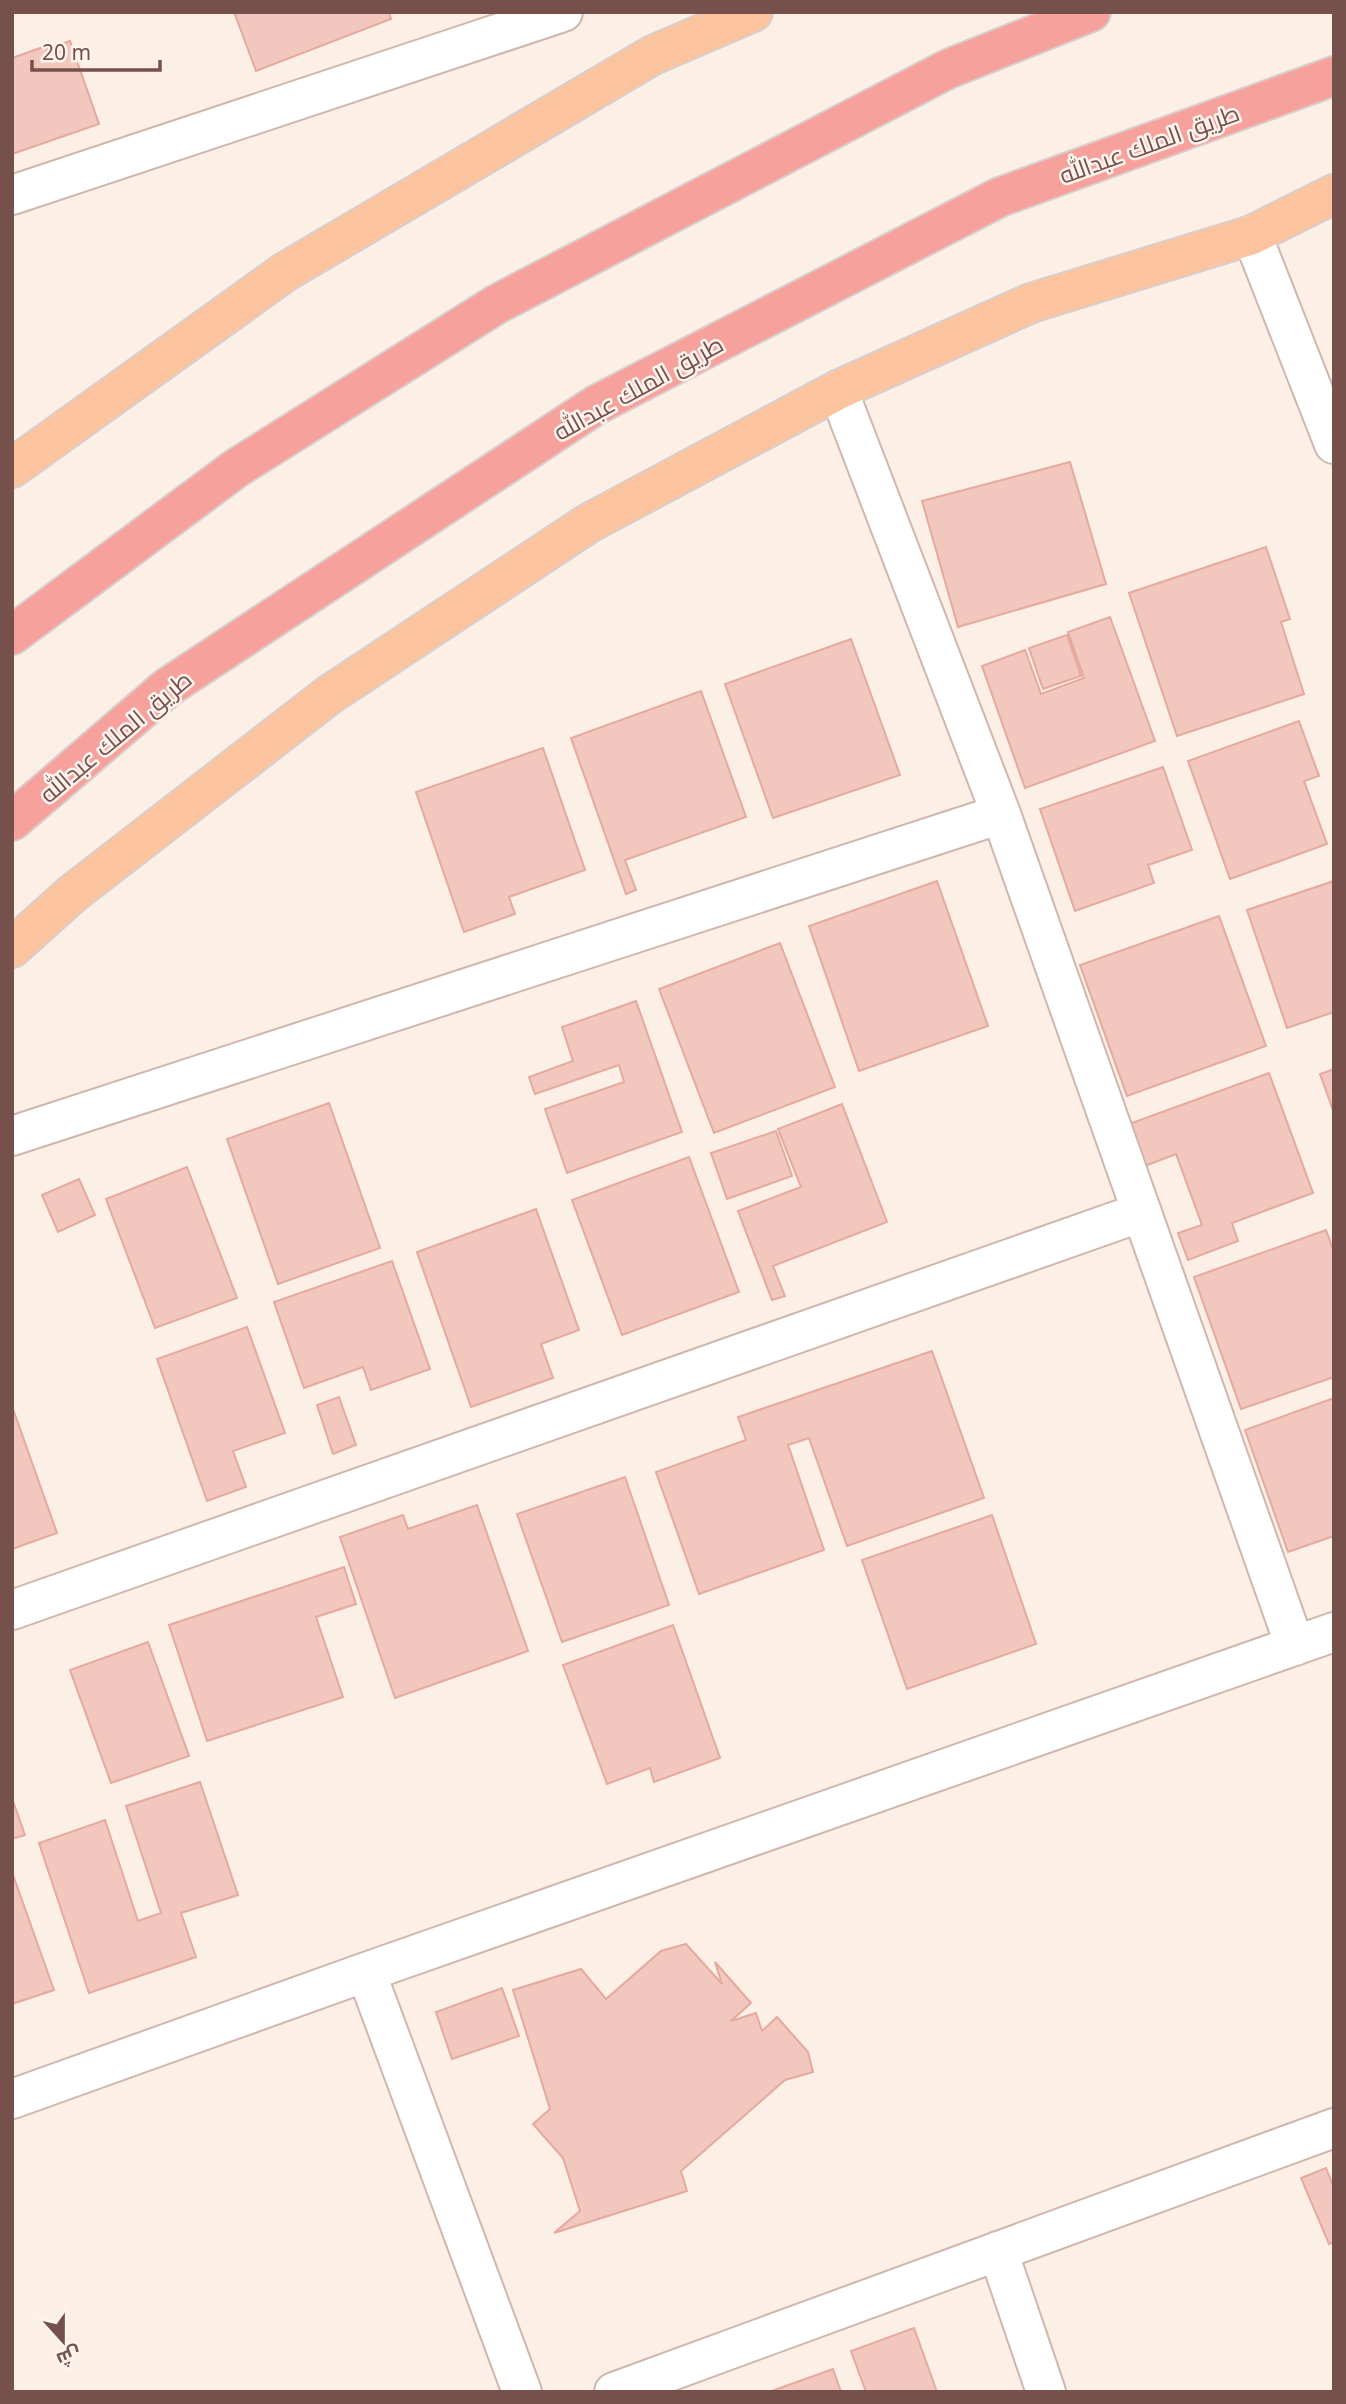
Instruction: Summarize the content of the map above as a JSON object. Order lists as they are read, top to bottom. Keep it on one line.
{"streets":{"highway":["طريق الملك عبدالله"]},"scale_bar":"20 m","north":"bottom"}
